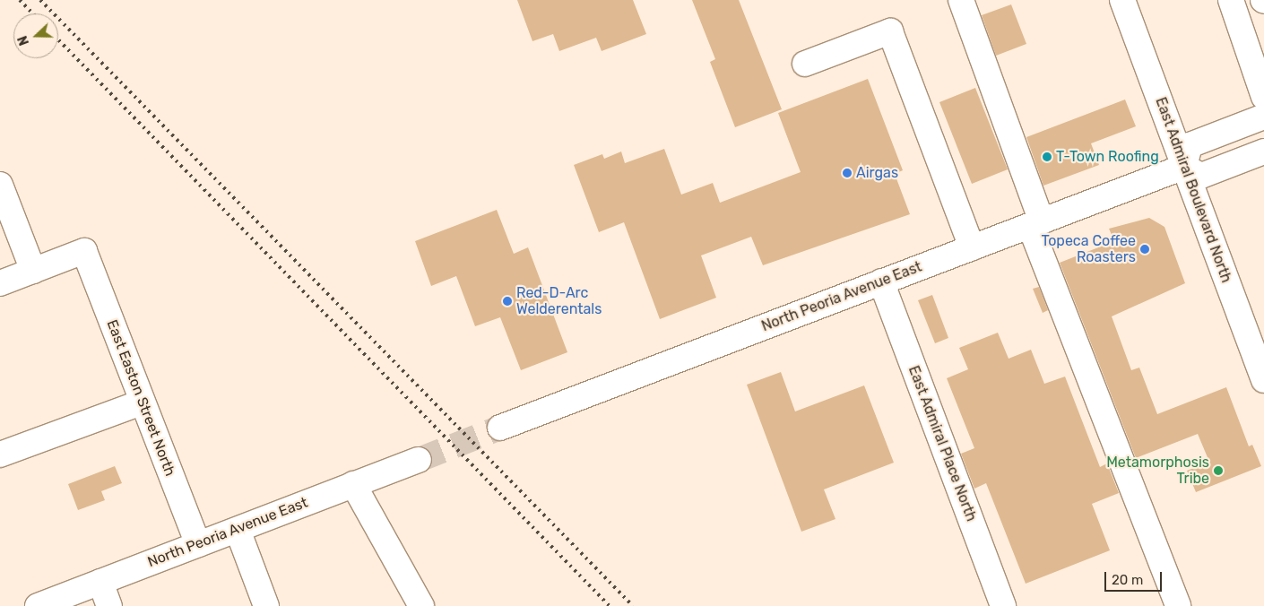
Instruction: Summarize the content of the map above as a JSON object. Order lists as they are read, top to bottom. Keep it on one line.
{"streets":{"main road":["East Admiral Boulevard North","North Peoria Avenue East","East Easton Street North","East Admiral Place North"]},"crossings":[["East Admiral Boulevard North","North Peoria Avenue East"],["North Peoria Avenue East","East Easton Street North"],["North Peoria Avenue East","East Admiral Place North"]],"places":["T-Town Roofing","Airgas","Topeca Coffee Roasters","Red-D-Arc Welderentals","Metamorphosis Tribe"],"scale_bar":"20 m","north":"left"}
